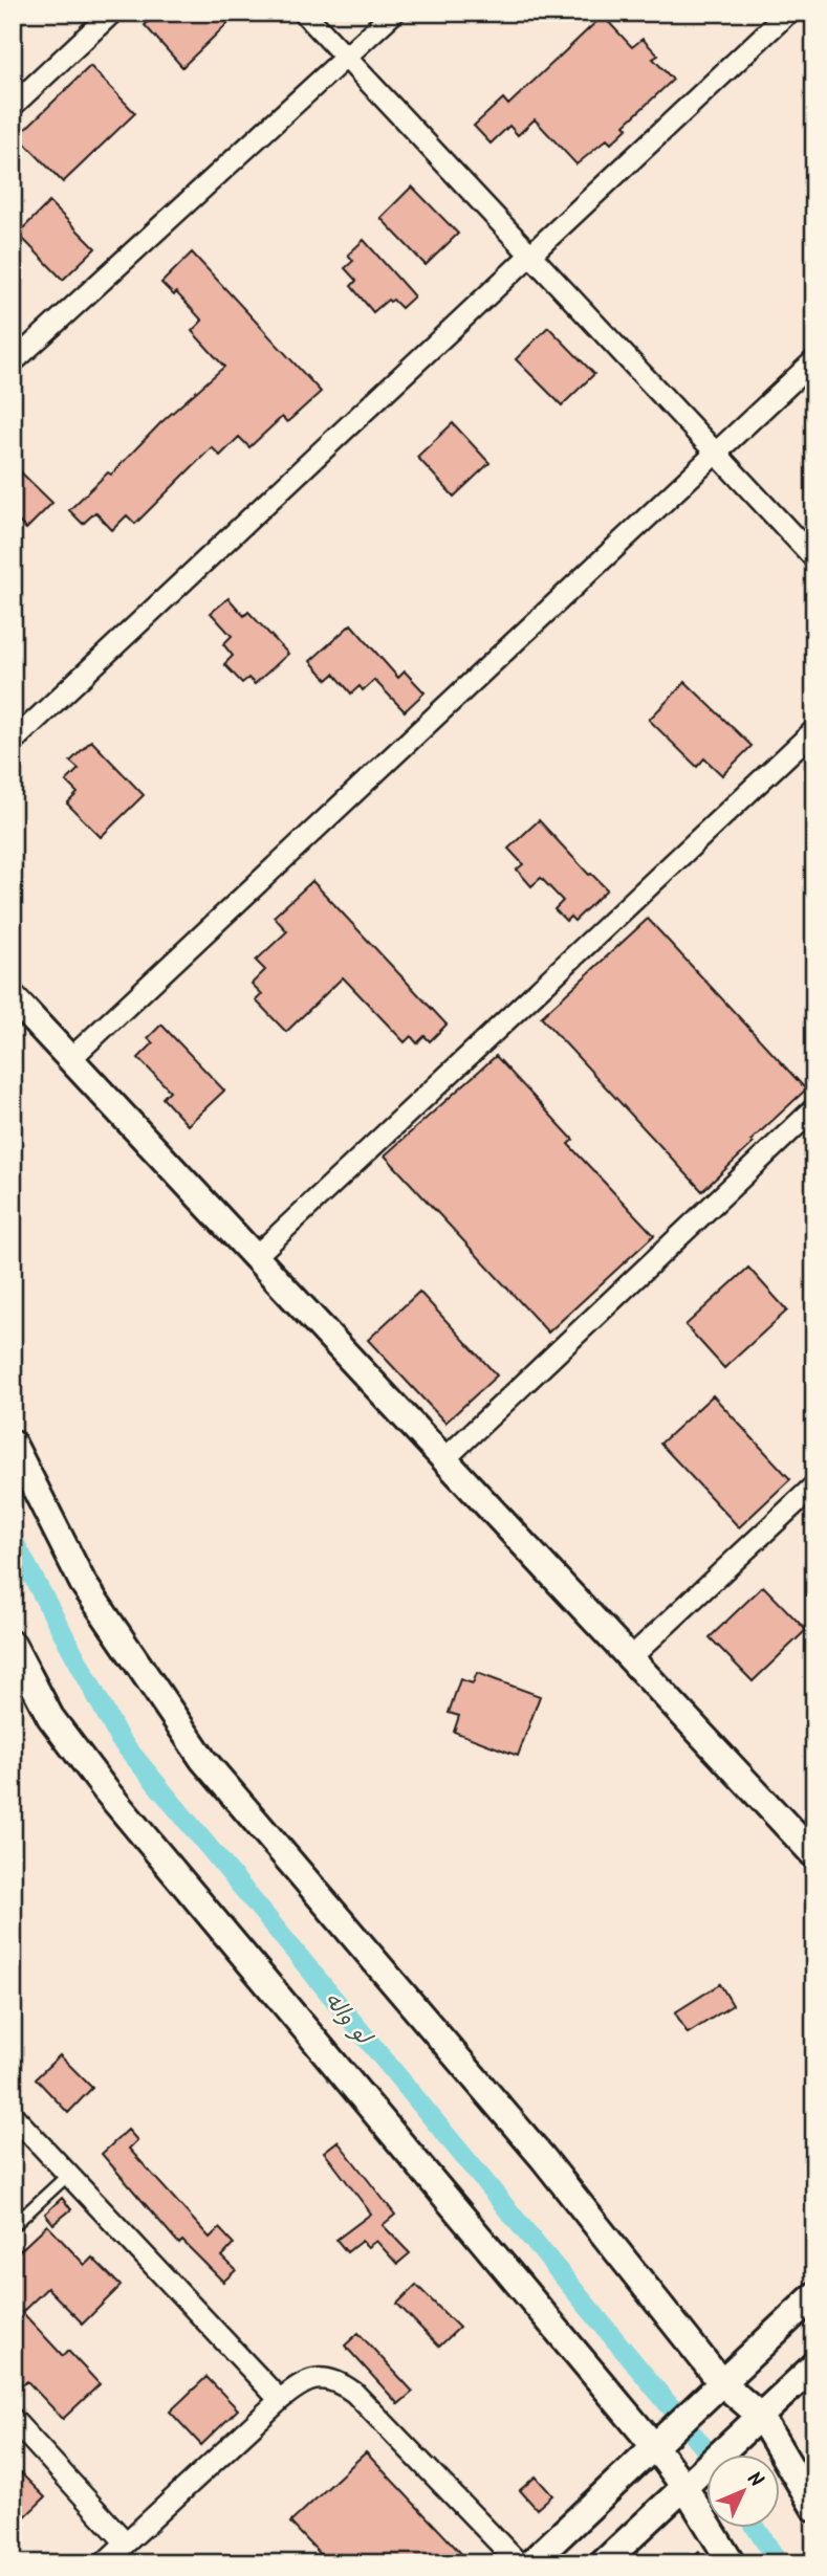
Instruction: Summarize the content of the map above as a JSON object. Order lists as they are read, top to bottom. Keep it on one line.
{"water":["لو واله"],"north":"top right"}
